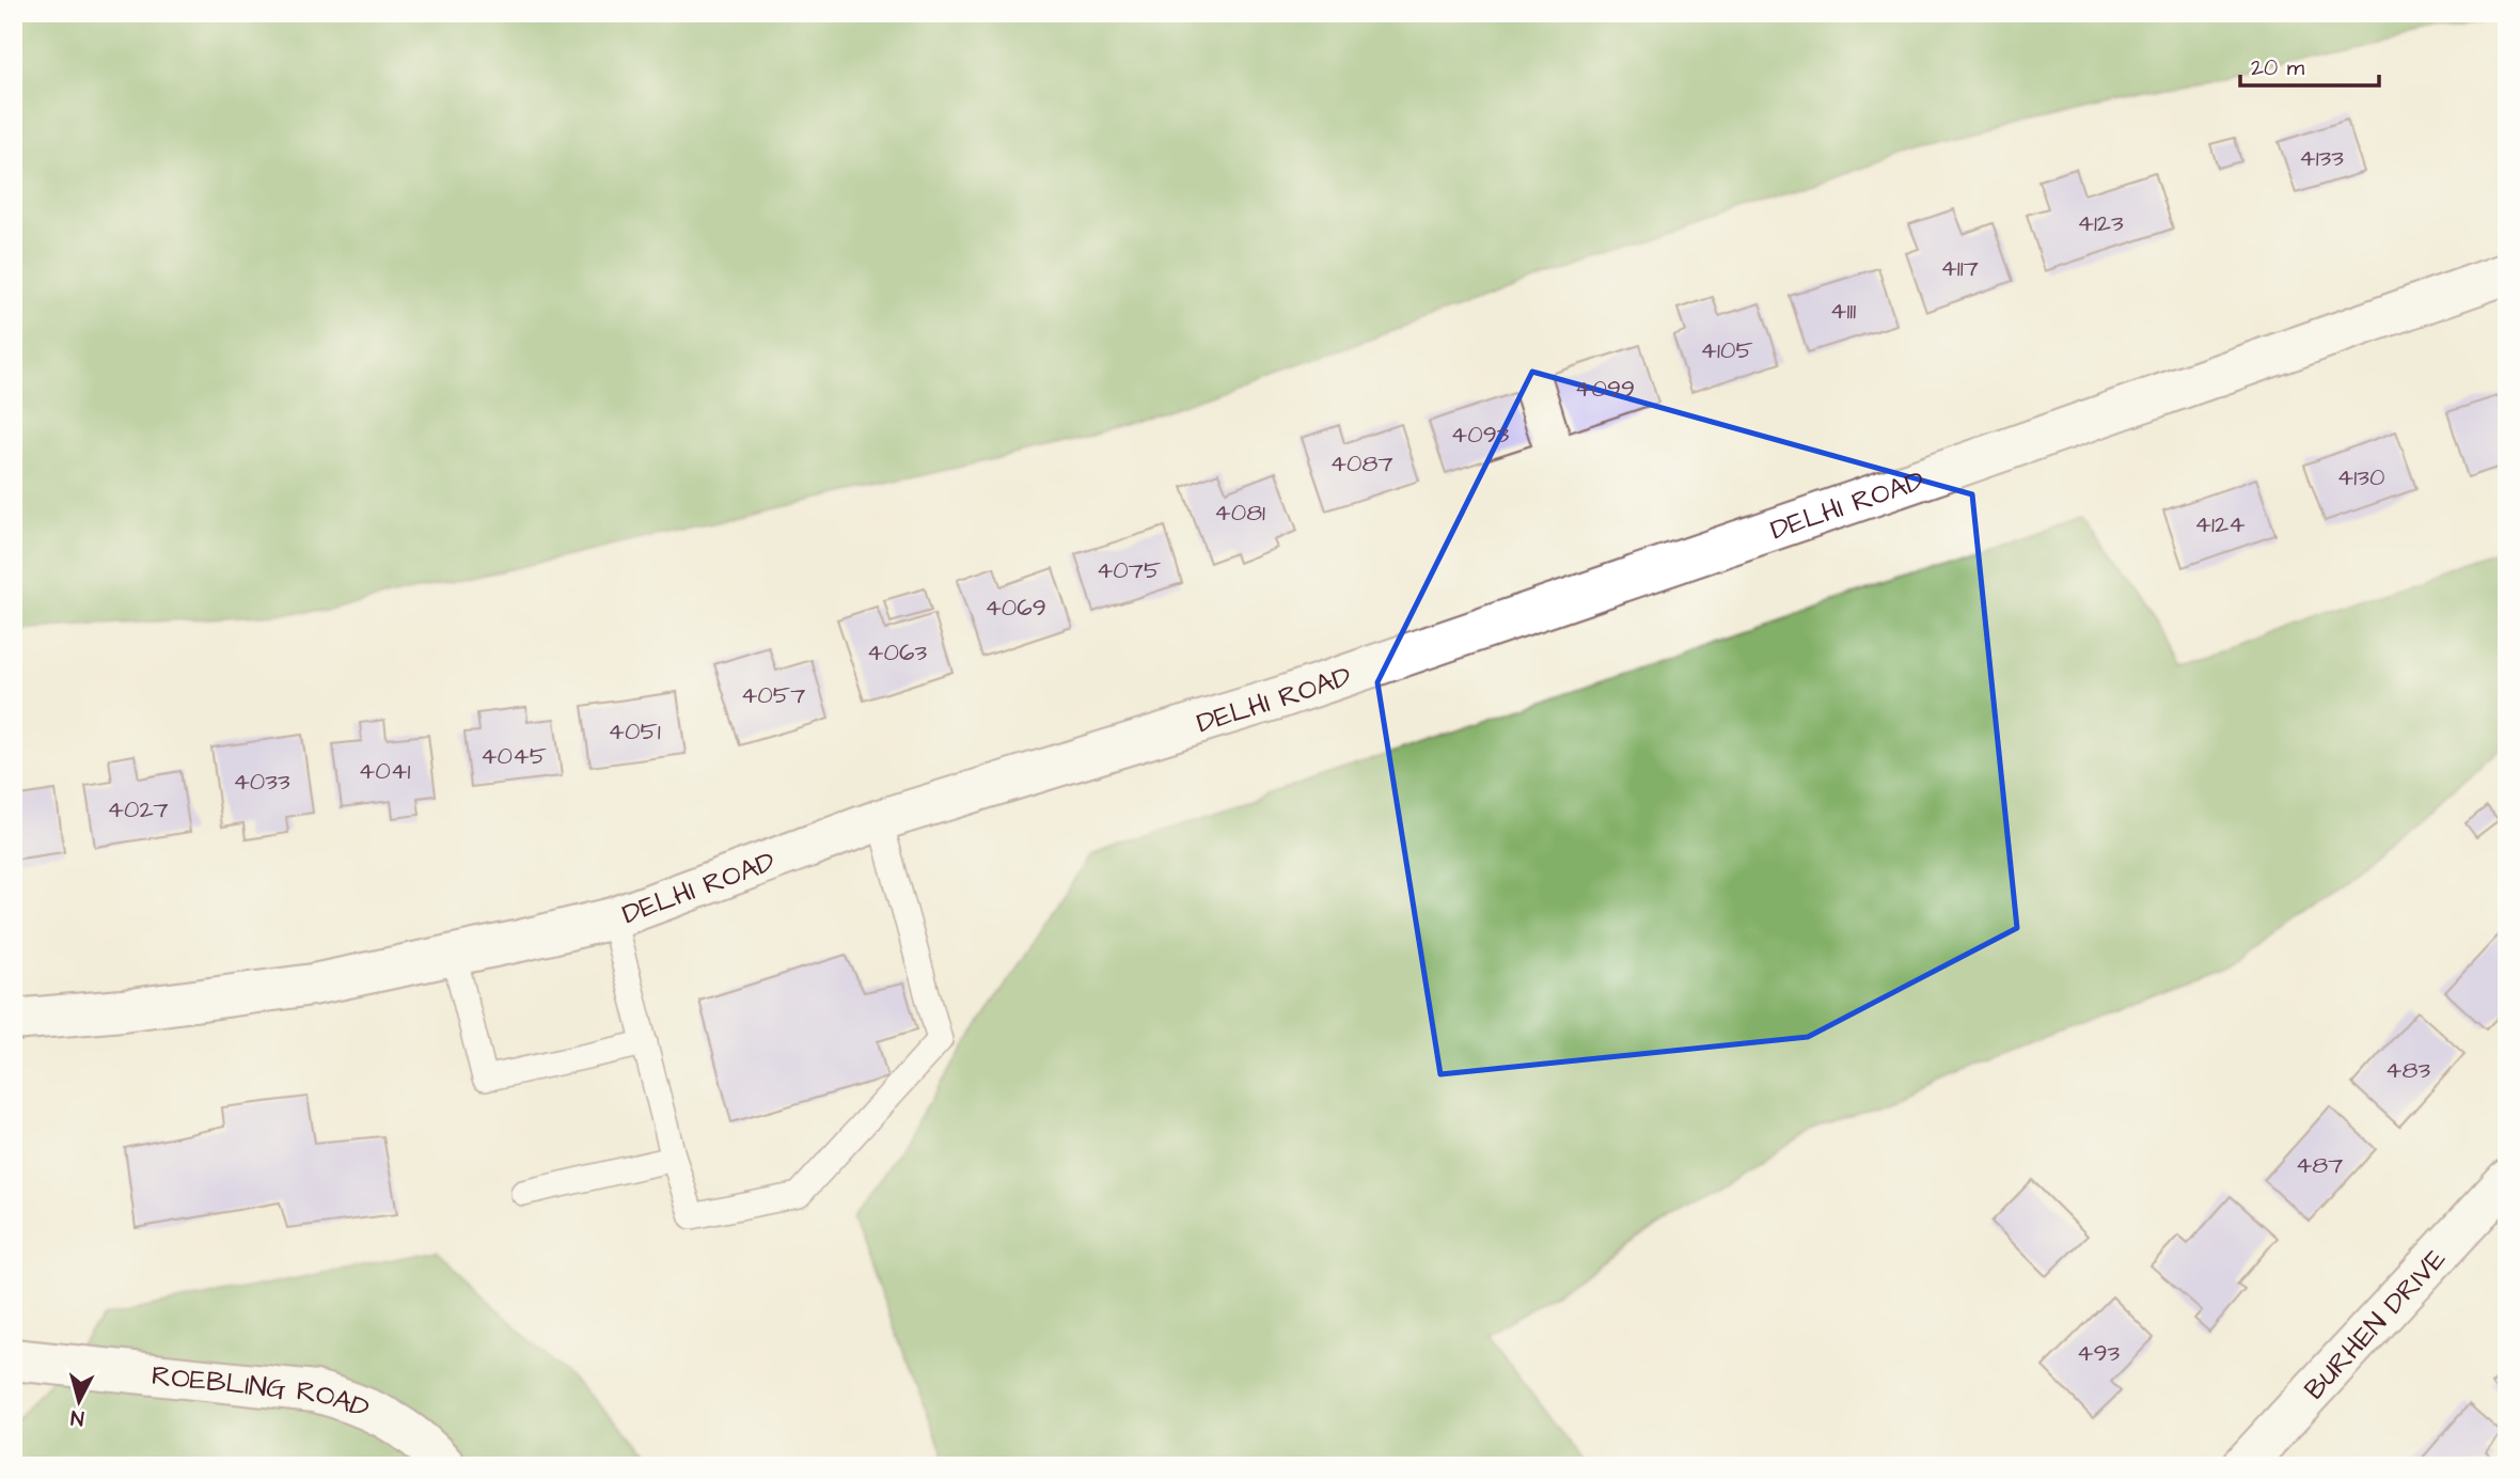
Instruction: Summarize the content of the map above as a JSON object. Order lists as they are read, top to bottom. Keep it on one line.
{"streets":{"street":["DELHI ROAD","BURHEN DRIVE","ROEBLING ROAD"]},"house_numbers":["4133","4123","4117","4111","4105","4099","4093","4087","4130","4081","4124","4075","4069","4063","4057","4051","4045","4041","4033","4027","483","487","493"],"scale_bar":"20 m","north":"bottom"}
